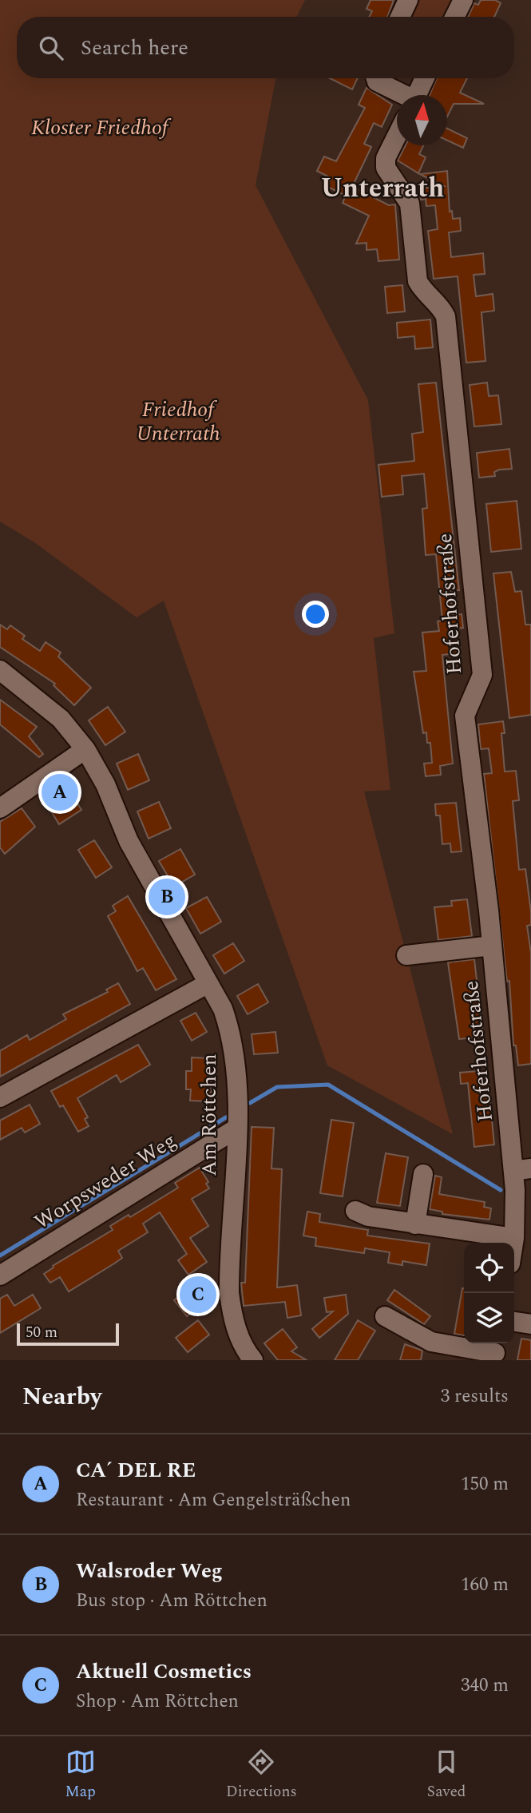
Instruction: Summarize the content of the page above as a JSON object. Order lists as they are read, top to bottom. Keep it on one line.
{"streets":{"street":["Hoferhofstraße","Am Röttchen","Worpsweder Weg"]},"crossings":[["Am Röttchen","Worpsweder Weg"]],"districts":["Unterrath"],"parks":["Kloster Friedhof","Friedhof Unterrath"],"scale_bar":"50 m","north":"top","page":{"search":"Search here","pins":["A","B","C"],"scale":"50 m","heading":["Nearby","3 results"],"list":[{"mark":"A","name":"CA´ DEL RE","note":"Restaurant · Am Gengelsträßchen","value":"150 m"},{"mark":"B","name":"Walsroder Weg","note":"Bus stop · Am Röttchen","value":"160 m"},{"mark":"C","name":"Aktuell Cosmetics","note":"Shop · Am Röttchen","value":"340 m"}],"nav":["Map","Directions","Saved"]}}
